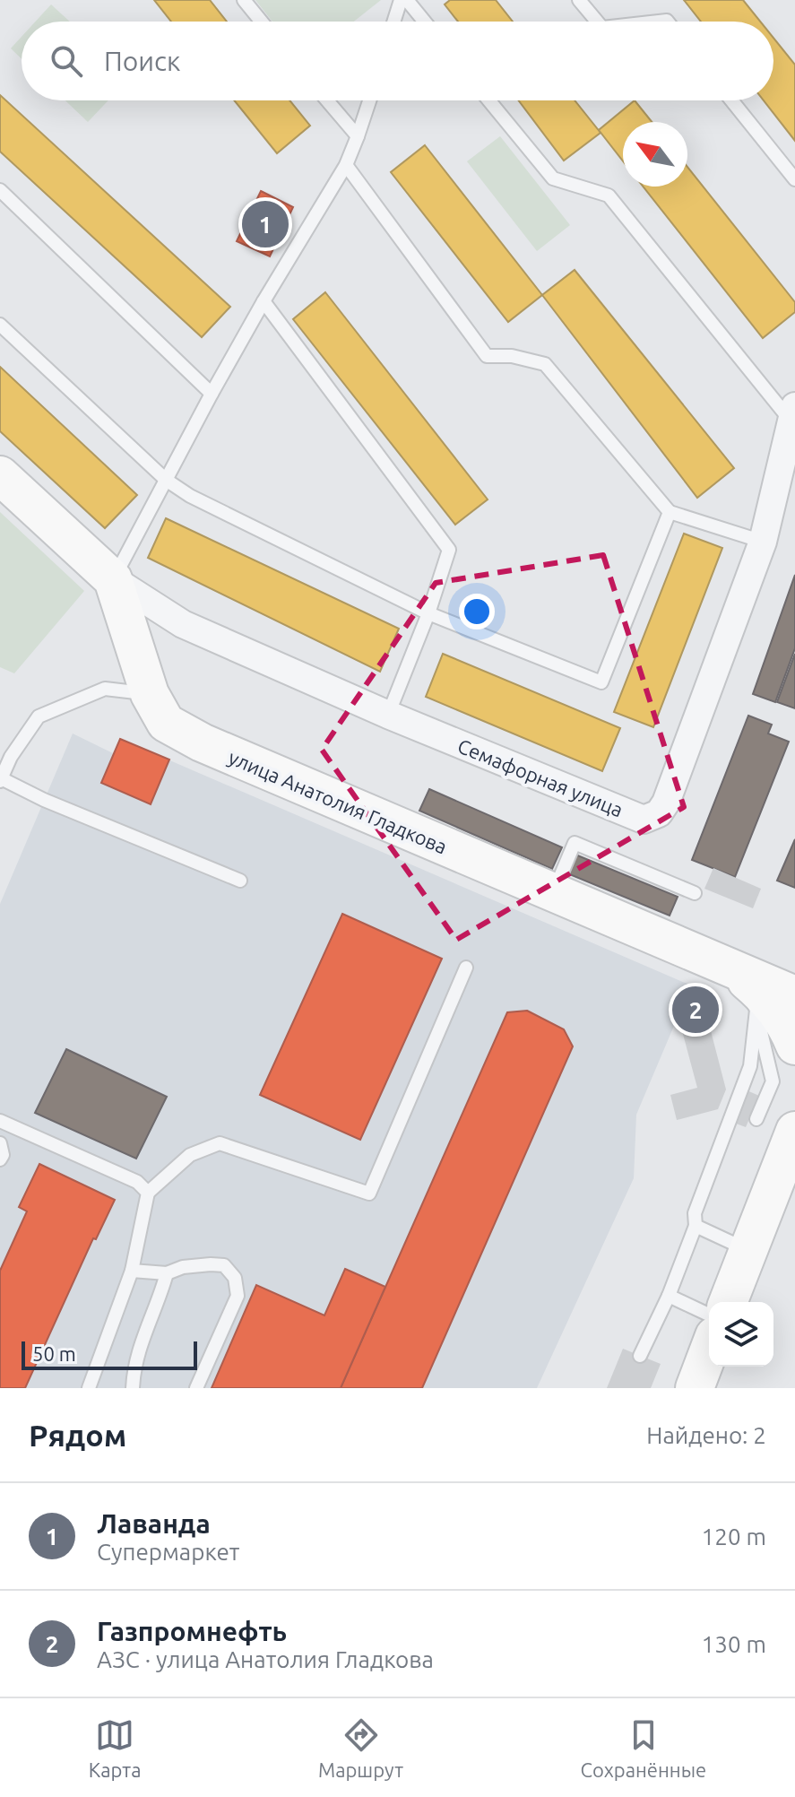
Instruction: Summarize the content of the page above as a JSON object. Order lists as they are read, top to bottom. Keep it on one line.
{"streets":{"main road":["улица Анатолия Гладкова"],"street":["Семафорная улица"]},"crossings":[["Семафорная улица","улица Анатолия Гладкова"]],"scale_bar":"50 m","north":"top left","page":{"search":"Поиск","pins":["1","2"],"scale":"50 m","heading":["Рядом","Найдено: 2"],"list":[{"mark":"1","name":"Лаванда","note":"Супермаркет","value":"120 m"},{"mark":"2","name":"Газпромнефть","note":"АЗС · улица Анатолия Гладкова","value":"130 m"}],"nav":["Карта","Маршрут","Сохранённые"]}}
